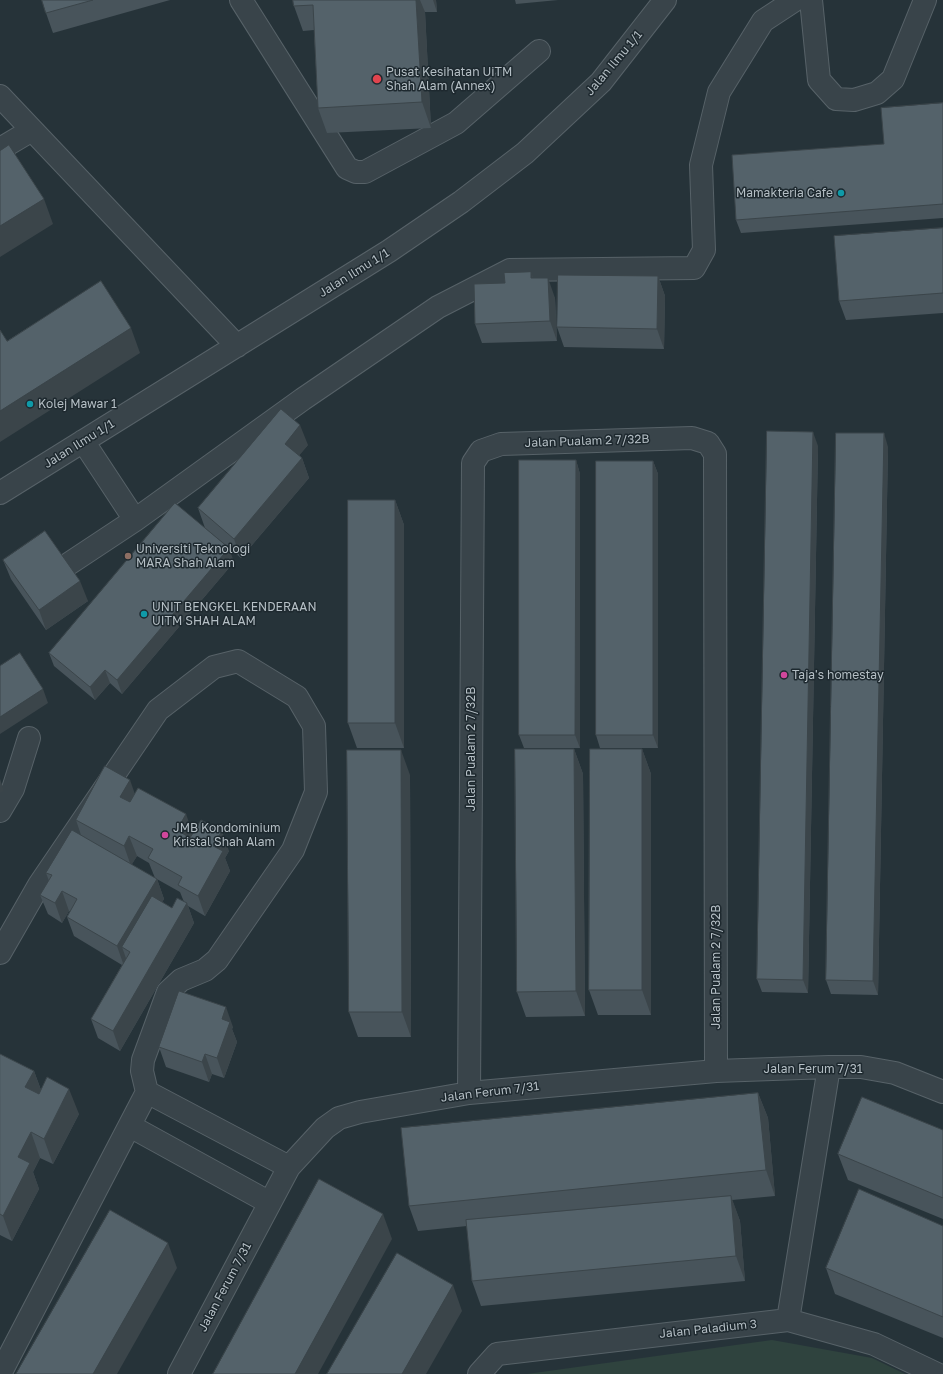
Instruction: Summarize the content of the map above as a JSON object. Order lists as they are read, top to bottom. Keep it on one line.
{"streets":{"street":["Jalan Ilmu 1/1","Jalan Pualam 2 7/32B","Jalan Ferum 7/31","Jalan Paladium 3"]},"crossings":[["Jalan Pualam 2 7/32B","Jalan Ferum 7/31"]],"places":["Pusat Kesihatan UiTM Shah Alam (Annex)","Mamakteria Cafe","Kolej Mawar 1","Universiti Teknologi MARA Shah Alam","UNIT BENGKEL KENDERAAN UITM SHAH ALAM","Taja's homestay","JMB Kondominium Kristal Shah Alam"]}
